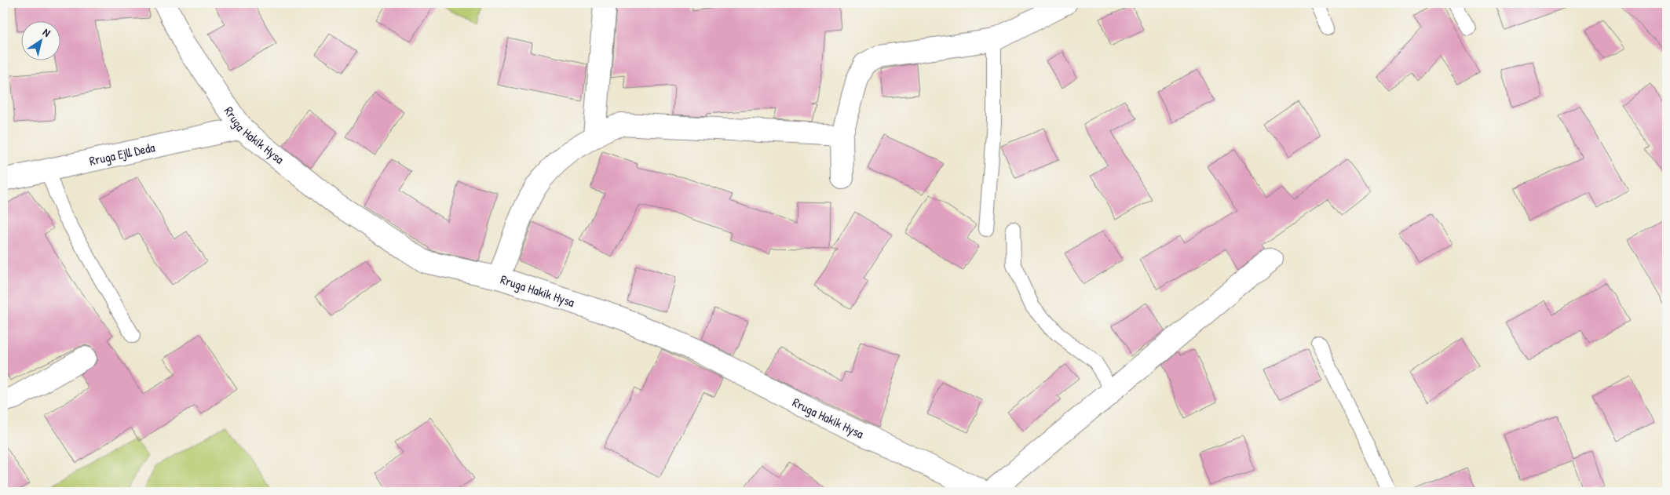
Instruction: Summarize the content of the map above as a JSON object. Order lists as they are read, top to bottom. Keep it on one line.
{"streets":{"street":["Rruga Hakik Hysa","Rruga Ejll Deda"]},"crossings":[["Rruga Hakik Hysa","Rruga Ejll Deda"]],"north":"top right"}
